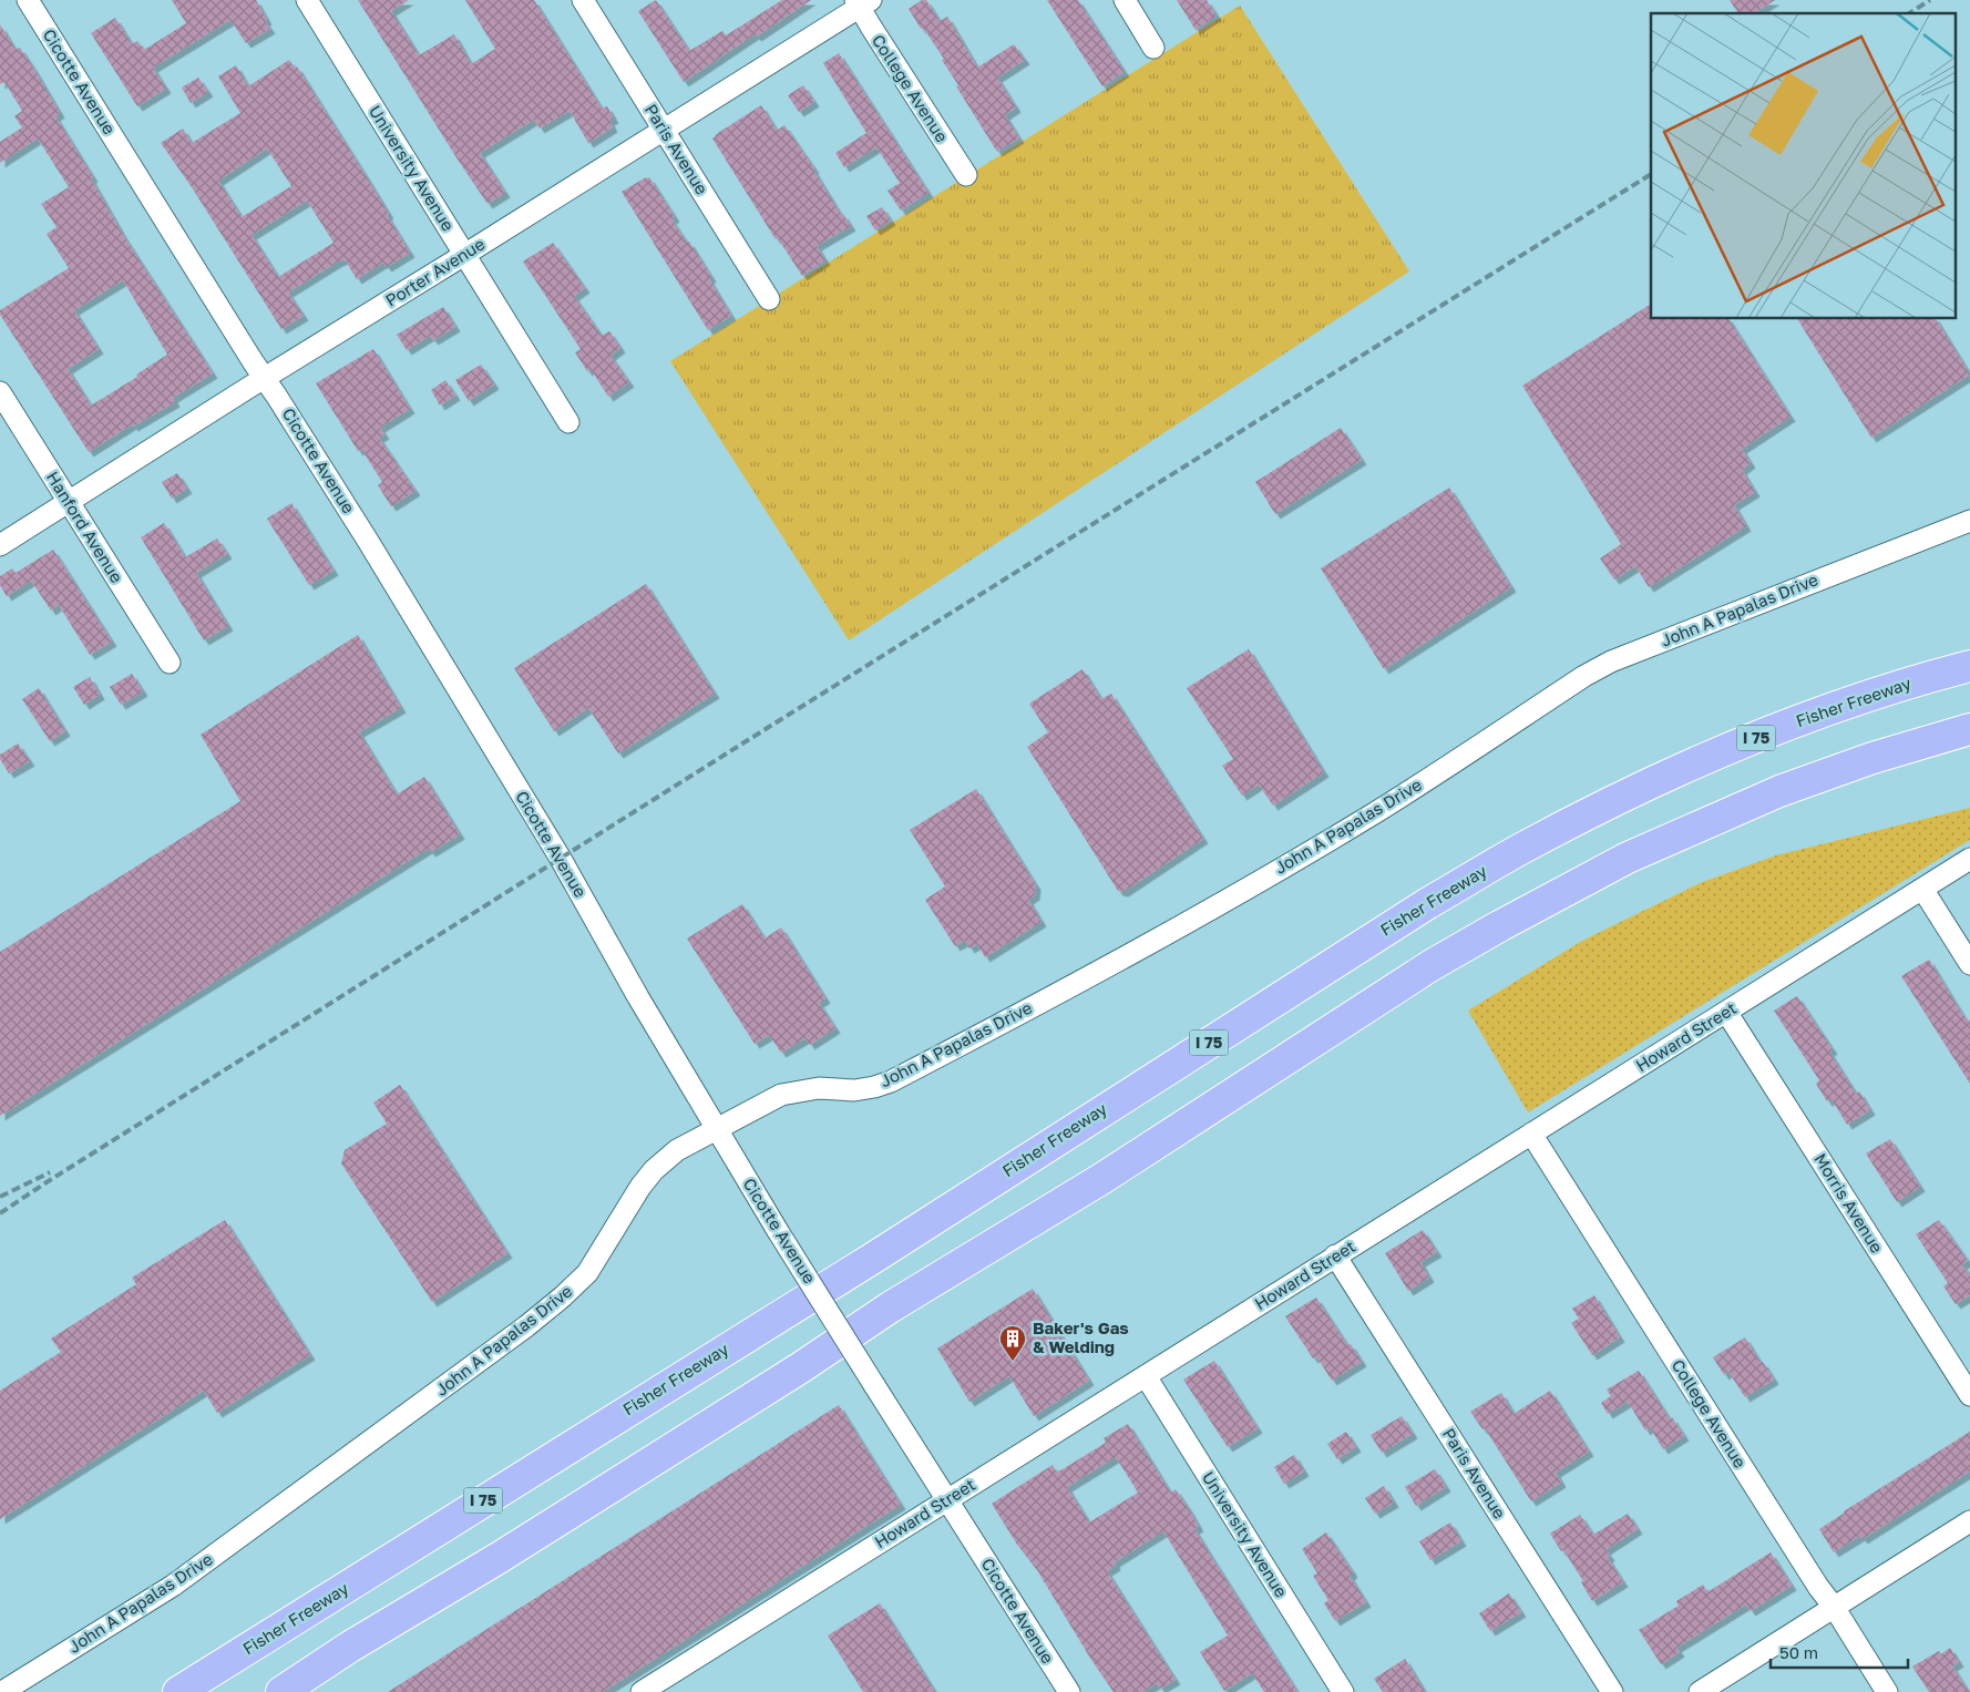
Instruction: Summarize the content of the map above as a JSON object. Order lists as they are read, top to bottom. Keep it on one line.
{"streets":{"highway":["Fisher Freeway","I 75"],"street":["Cicotte Avenue","College Avenue","Paris Avenue","University Avenue","Porter Avenue","Hanford Avenue","John A Papalas Drive","Howard Street","Morris Avenue"]},"crossings":[["Cicotte Avenue","Porter Avenue"],["Cicotte Avenue","John A Papalas Drive"],["Cicotte Avenue","Howard Street"],["College Avenue","Porter Avenue"],["College Avenue","Howard Street"],["Paris Avenue","Porter Avenue"],["Paris Avenue","Howard Street"],["University Avenue","Porter Avenue"],["University Avenue","Howard Street"],["Porter Avenue","Hanford Avenue"],["Howard Street","Morris Avenue"]],"places":{"building":["Baker's Gas & Welding"]},"scale_bar":"50 m"}
